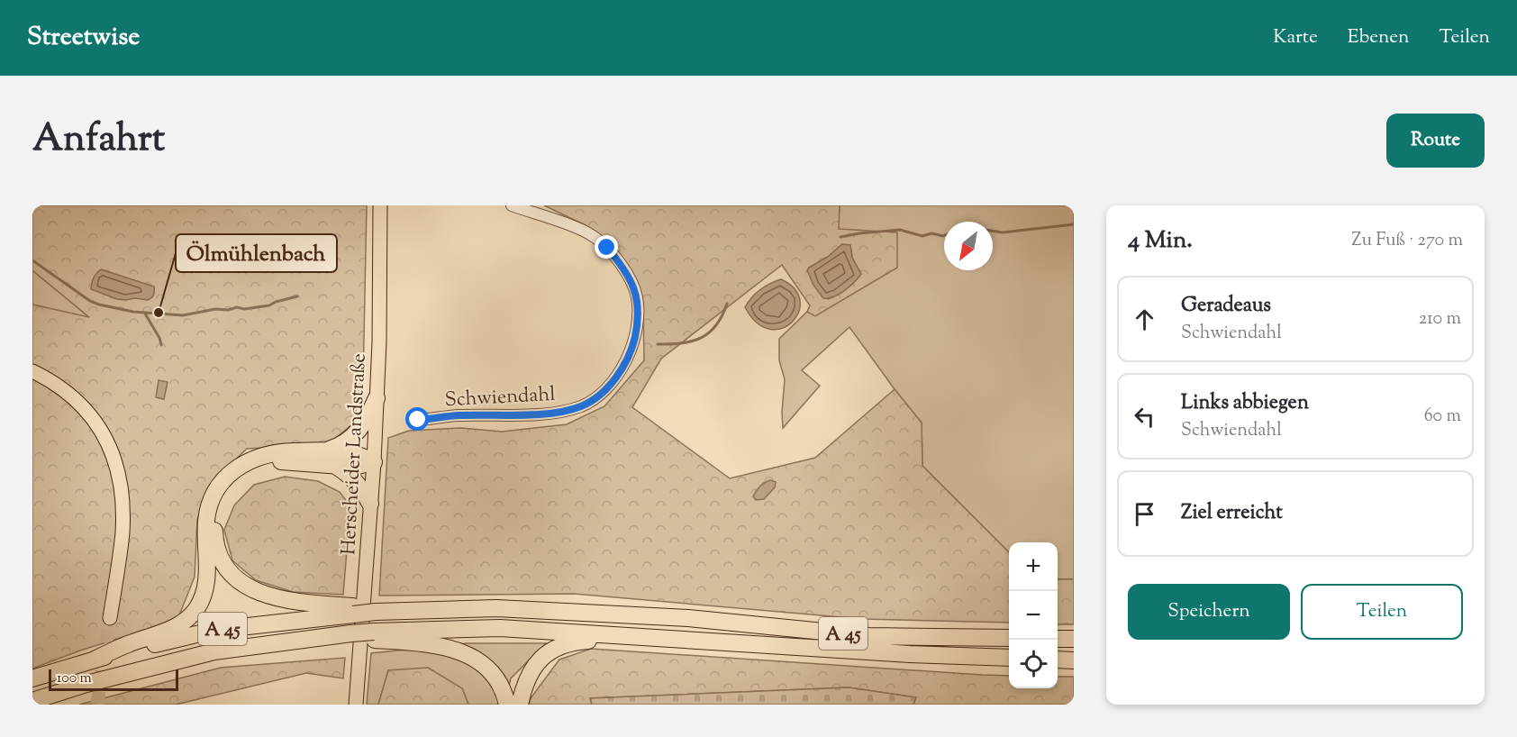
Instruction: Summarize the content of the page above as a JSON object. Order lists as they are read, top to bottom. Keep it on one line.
{"streets":{"highway":["A 45"],"main road":["Herscheider Landstraße"],"street":["Schwiendahl"]},"places":["Ölmühlenbach"],"scale_bar":"100 m","north":"bottom left","page":{"header":"Streetwise","nav":["Karte","Ebenen","Teilen"],"title":"Anfahrt","buttons":["Route",["Speichern","Teilen"]],"heading":["4 Min.","Zu Fuß · 270 m"],"list":[["Geradeaus","Schwiendahl","210 m"],["Links abbiegen","Schwiendahl","60 m"],"Ziel erreicht"],"map_buttons":["+","−"],"scale":"100 m"}}
